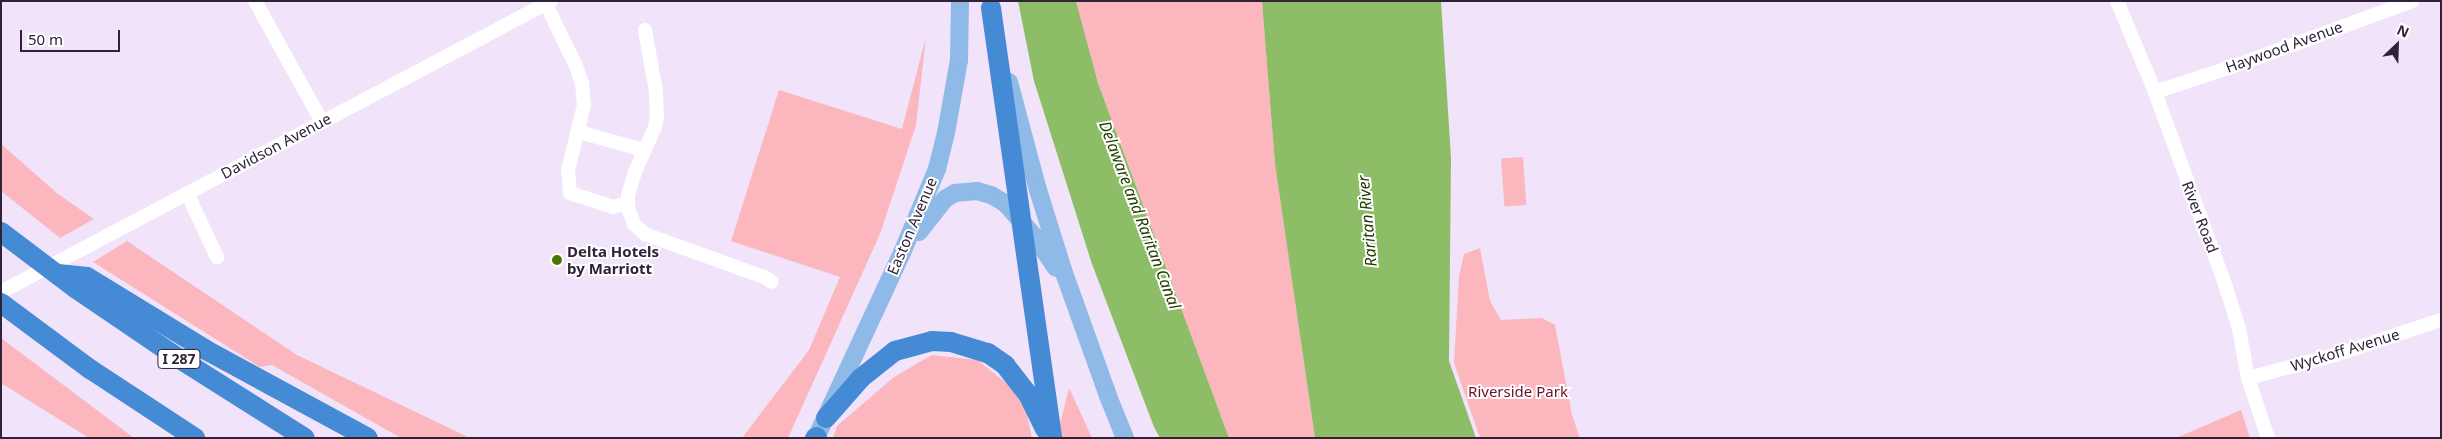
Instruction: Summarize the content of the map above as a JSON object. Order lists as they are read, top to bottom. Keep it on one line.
{"streets":{"highway":["I 287"],"main road":["Easton Avenue"],"street":["Haywood Avenue","Davidson Avenue","River Road","Wyckoff Avenue"]},"crossings":[["Haywood Avenue","River Road"],["River Road","Wyckoff Avenue"]],"water":["Delaware and Raritan Canal","Raritan River"],"parks":["Riverside Park"],"places":["Delta Hotels by Marriott"],"scale_bar":"50 m","north":"top right"}
